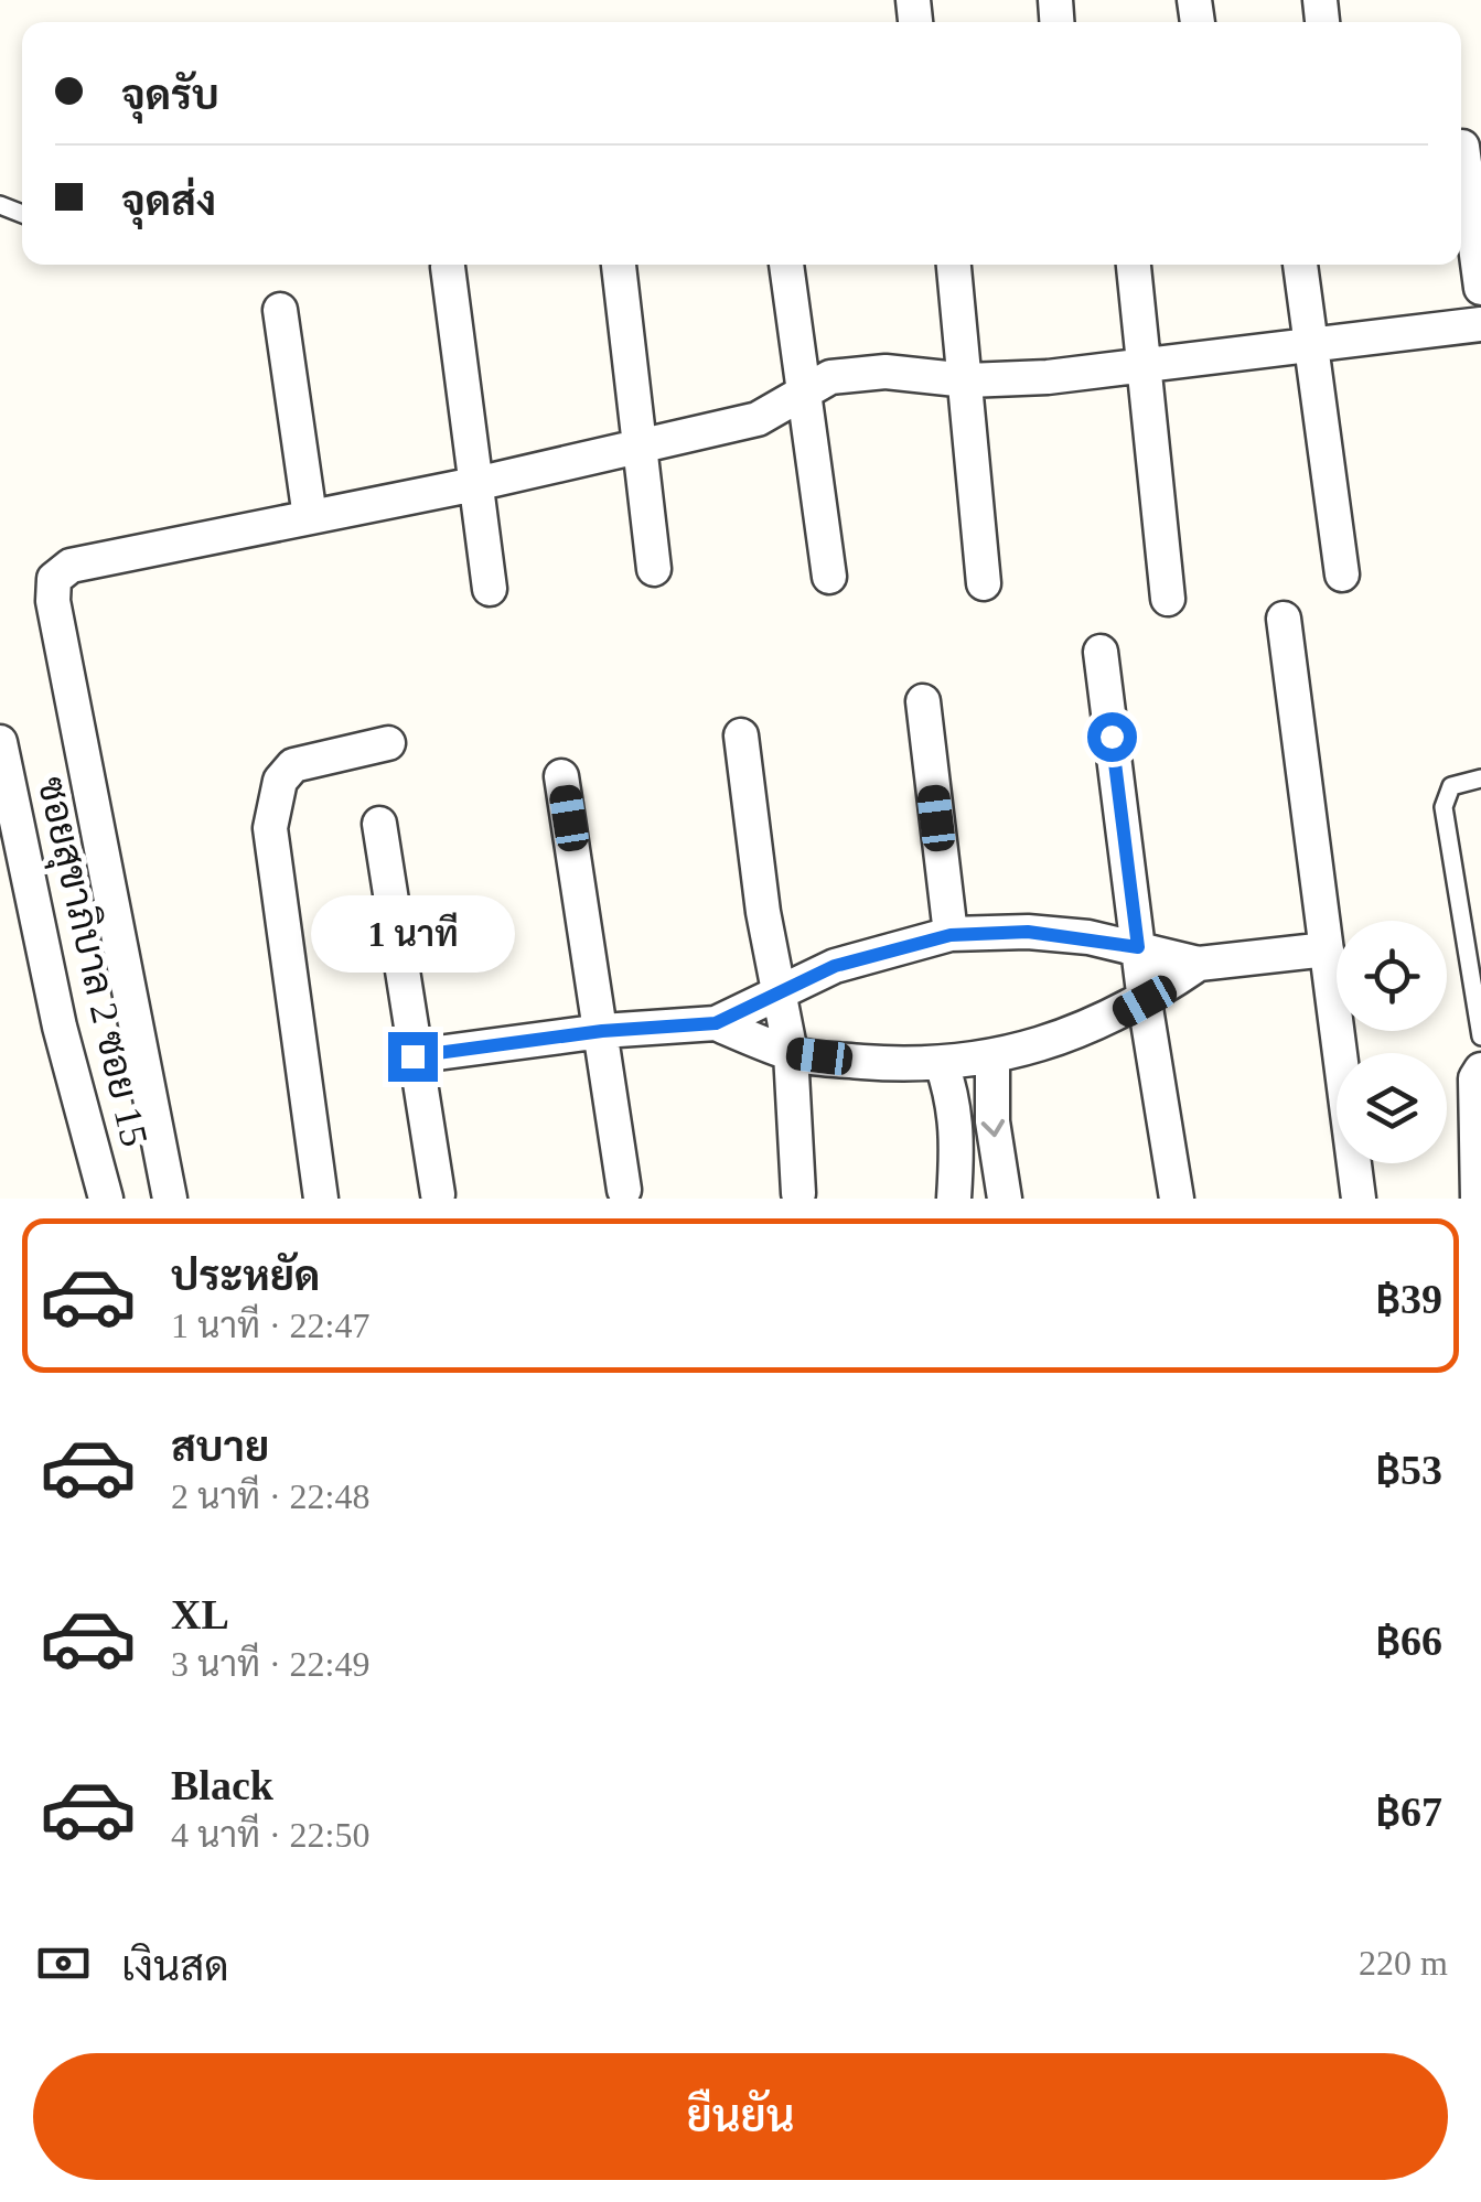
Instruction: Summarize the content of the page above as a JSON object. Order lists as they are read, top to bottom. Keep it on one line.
{"streets":{"street":["ซอยสุขาภิบาล 2 ซอย 15"]},"page":{"banner":["จุดรับ","จุดส่ง"],"bubble":"1 นาที","list":[{"name":"ประหยัด","note":"1 นาที · 22:47","value":"฿39"},{"name":"สบาย","note":"2 นาที · 22:48","value":"฿53"},{"name":"XL","note":"3 นาที · 22:49","value":"฿66"},{"name":"Black","note":"4 นาที · 22:50","value":"฿67"}],"pay":["เงินสด","220 m"],"buttons":"ยืนยัน"}}
